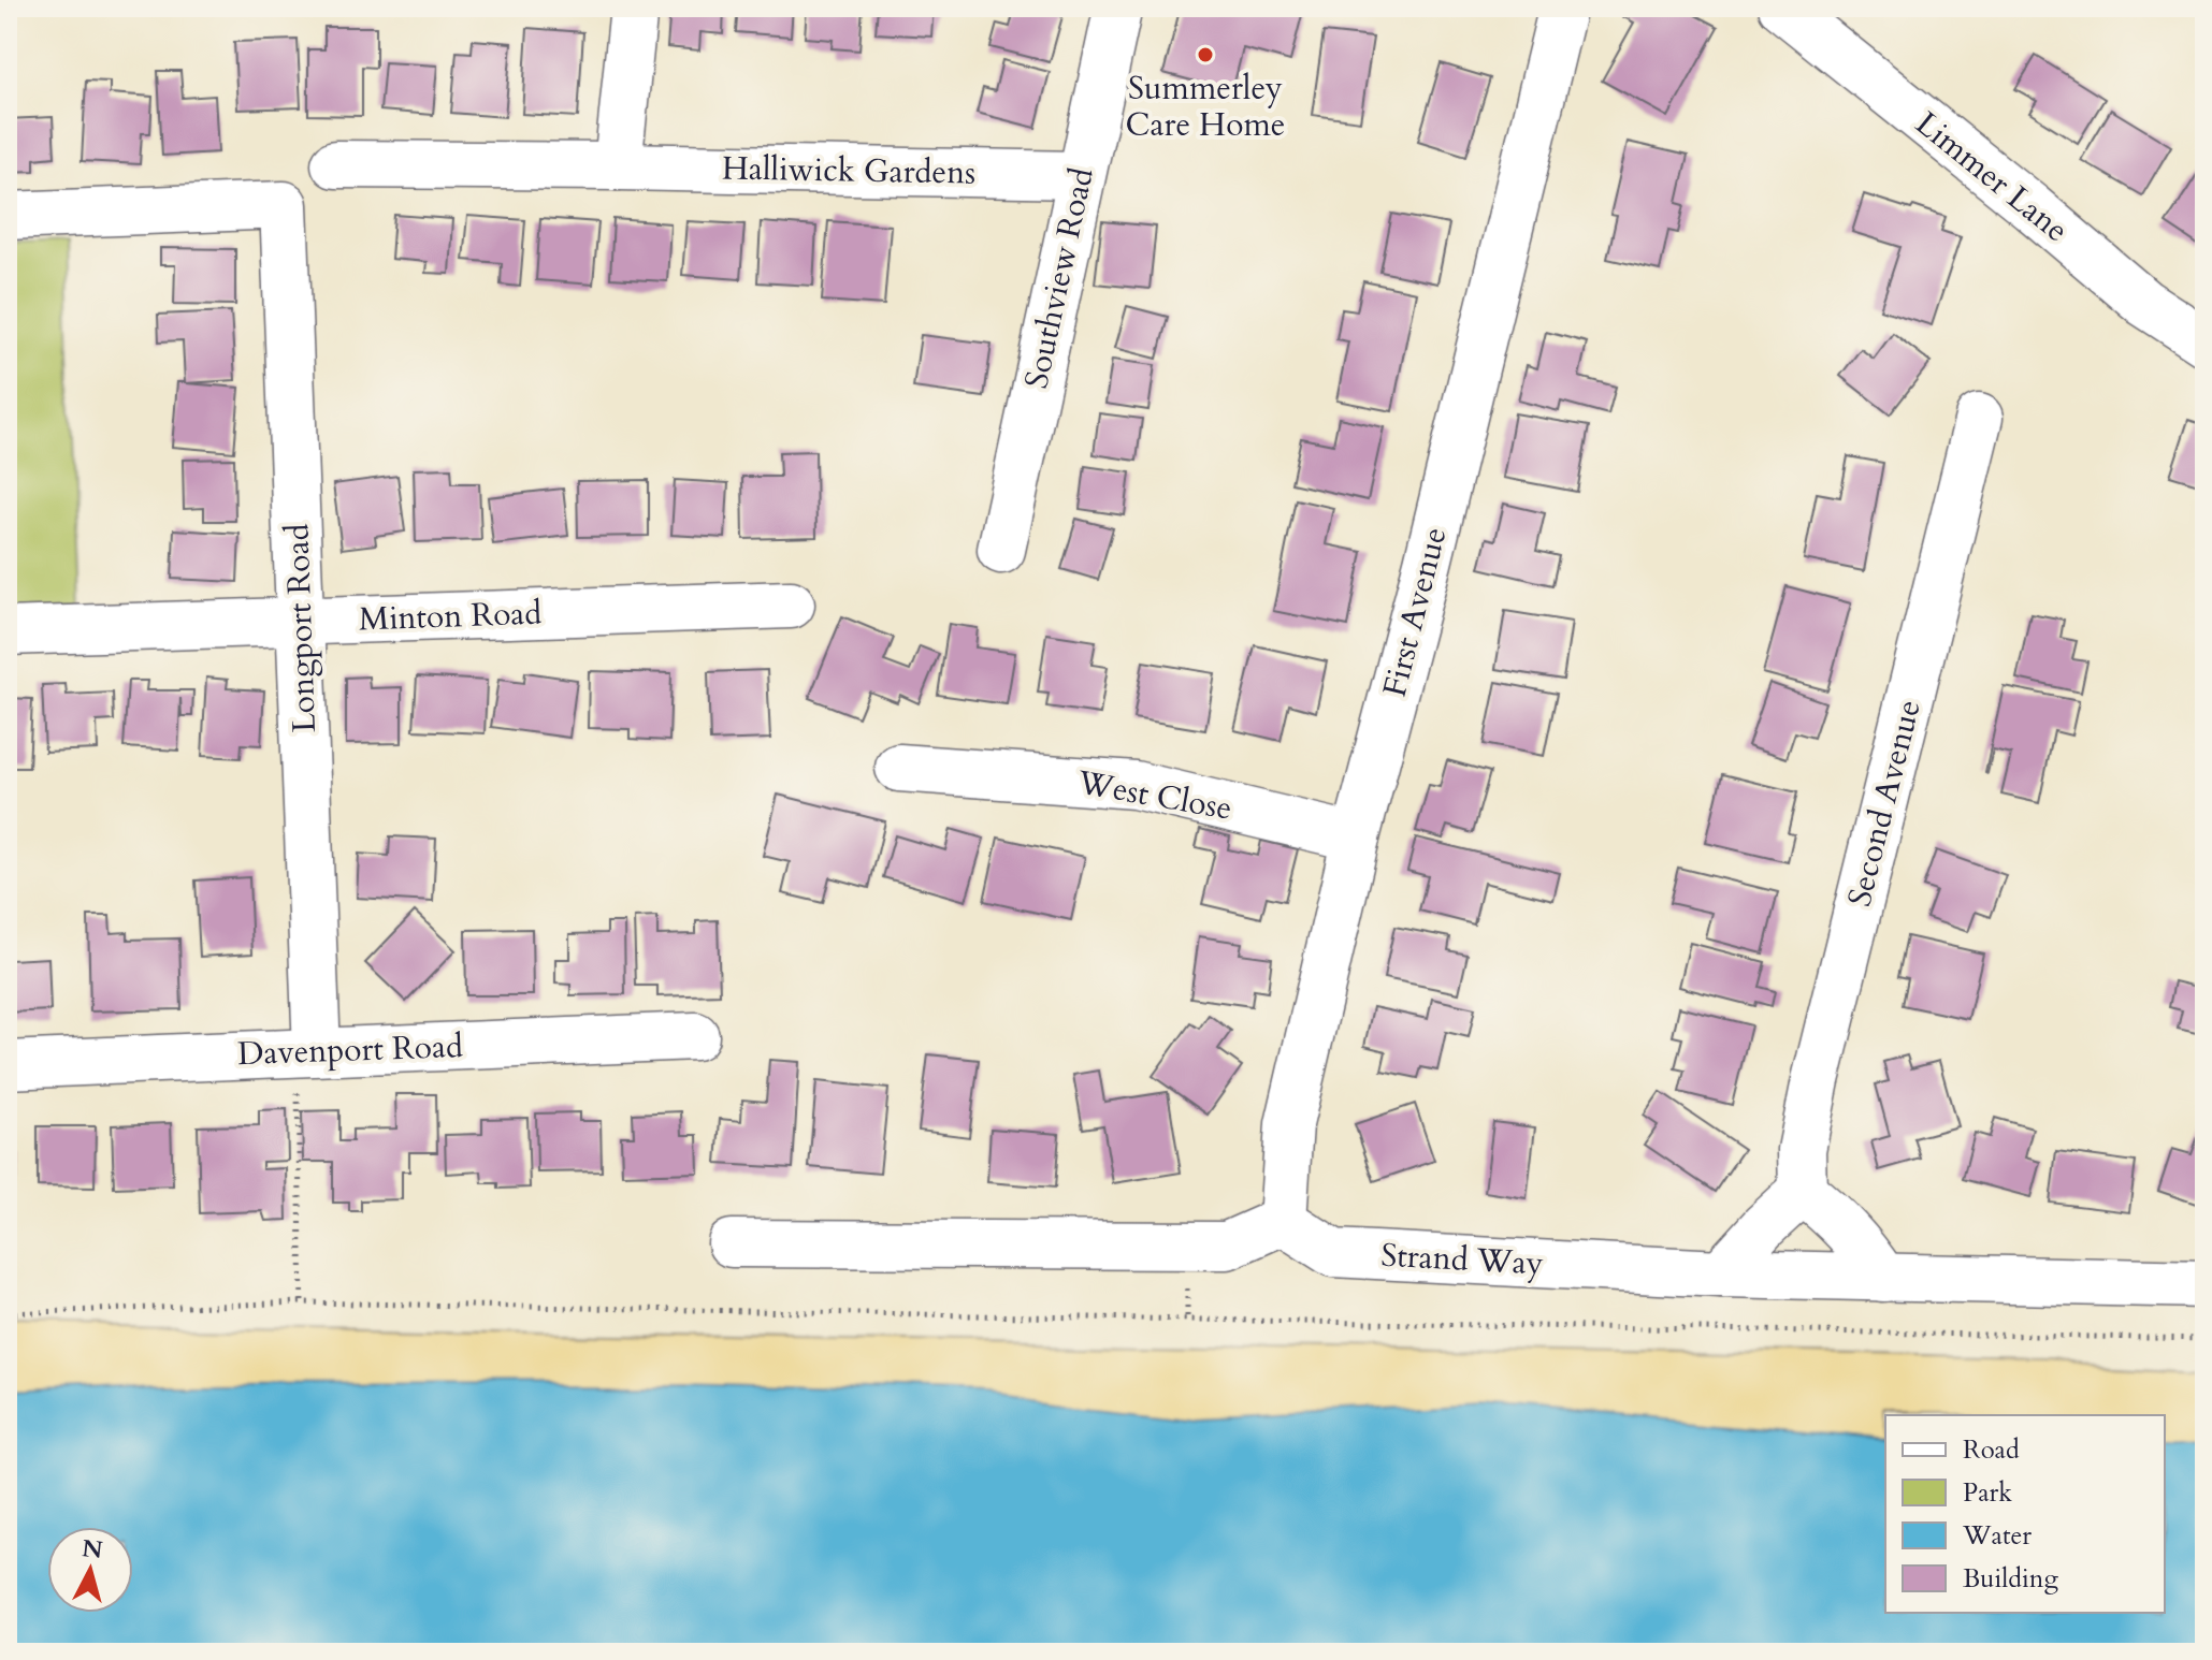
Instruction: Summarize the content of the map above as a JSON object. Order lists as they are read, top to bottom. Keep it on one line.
{"streets":{"street":["Halliwick Gardens","Limmer Lane","Southview Road","First Avenue","Minton Road","Longport Road","West Close","Second Avenue","Davenport Road","Strand Way"]},"crossings":[["Halliwick Gardens","Southview Road"],["First Avenue","West Close"],["First Avenue","Strand Way"],["Minton Road","Longport Road"],["Longport Road","Davenport Road"]],"places":["Summerley Care Home"],"legend":["Road","Park","Water","Building"],"north":"top"}
